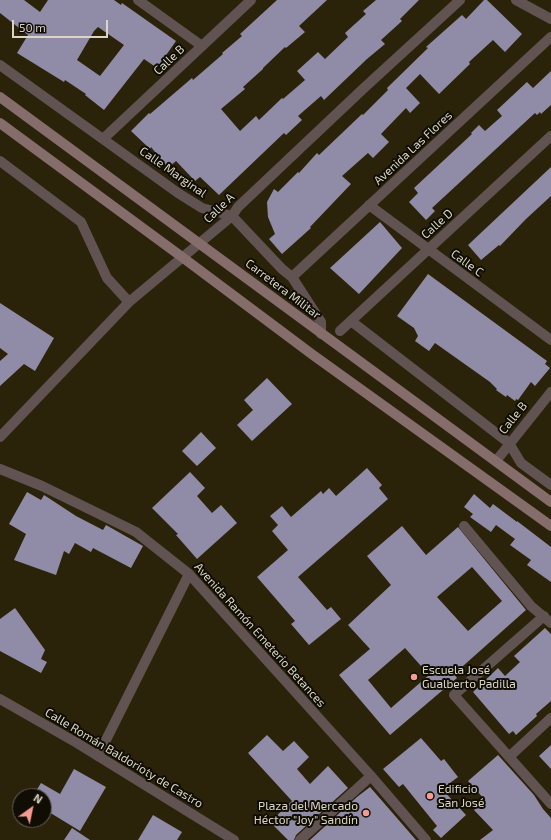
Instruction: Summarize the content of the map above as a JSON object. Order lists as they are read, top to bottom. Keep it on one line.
{"streets":{"main road":["Carretera Militar"],"street":["Calle B","Avenida Las Flores","Calle Marginal","Calle A","Calle D","Calle C","Avenida Ramón Emeterio Betances","Calle Román Baldorioty de Castro"]},"crossings":[["Calle B","Calle Marginal"],["Calle B","Carretera Militar"],["Avenida Las Flores","Calle C"],["Calle Marginal","Calle A"],["Calle A","Carretera Militar"],["Calle D","Calle C"]],"places":["Escuela José Gualberto Padilla","Edificio San José","Plaza del Mercado Héctor \"Joy\" Sandín"],"scale_bar":"50 m","north":"top right"}
